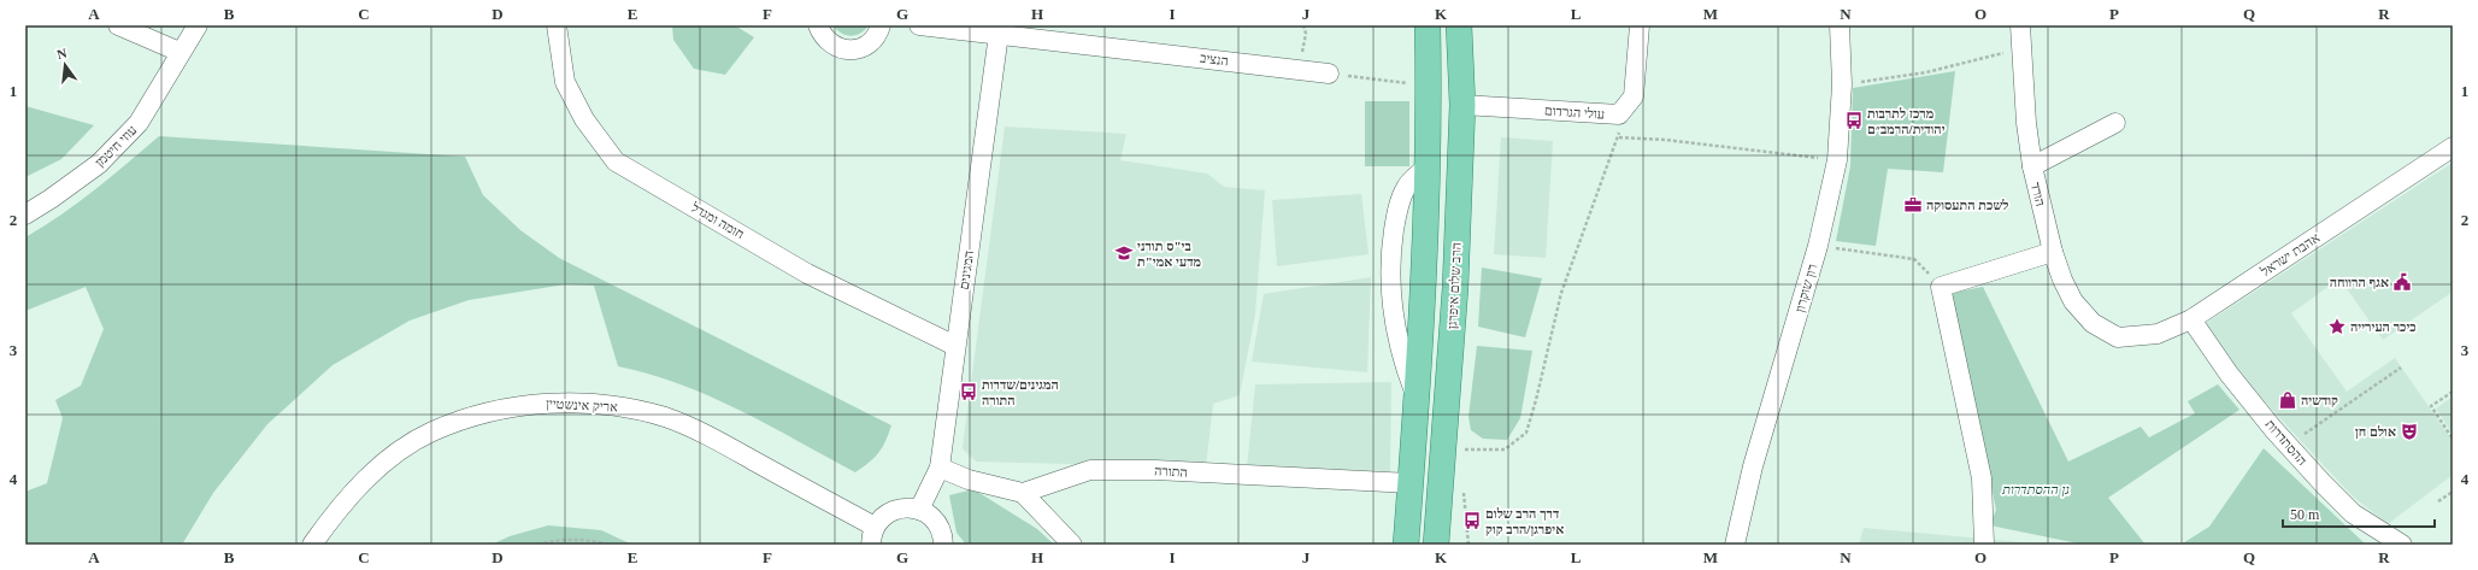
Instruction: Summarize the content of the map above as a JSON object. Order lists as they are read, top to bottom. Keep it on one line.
{"streets":{"main road":["הרב שלום איפרגן"],"street":["הנציב","עולי הגרדום","עוזי חיטמן","הורד","חומה ומגדל","אהבת ישראל","המגינים","רון שוקרון","אריק אינשטיין","ההסתדרות","התורה"]},"crossings":[["הנציב","המגינים"],["עולי הגרדום","הרב שלום איפרגן"],["הורד","אהבת ישראל"],["חומה ומגדל","המגינים"],["אהבת ישראל","ההסתדרות"]],"parks":["גן ההסתדרות"],"places":{"bus stop":["מרכז לתרבות יהודית/הרמב״ם","המגינים/שדרות התורה","דרך הרב שלום איפרגן/הרב קוק"],"office":["לשכת התעסוקה"],"school or university":["בי\"ס תורני מדעי אמי\"ת"],"public building":["אגף הרווחה"],"place":["כיכר העירייה"],"shop":["קודשיה"],"theatre":["אולם חן"]},"scale_bar":"50 m","north":"top","grid":{"columns":["A","B","C","D","E","F","G","H","I","J","K","L","M","N","O","P","Q","R"],"rows":["1","2","3","4"]}}
